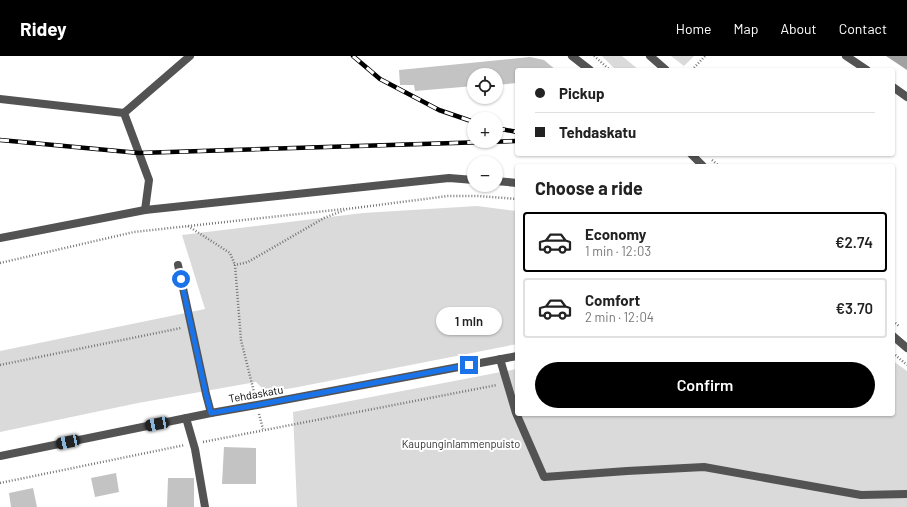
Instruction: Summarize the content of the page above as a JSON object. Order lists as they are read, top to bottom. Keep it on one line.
{"streets":{"street":["Tehdaskatu"]},"parks":["Kaupunginlammenpuisto"],"page":{"header":"Ridey","nav":["Home","Map","About","Contact"],"map_buttons":["+","−"],"banner":["Pickup","Tehdaskatu"],"heading":"Choose a ride","list":[{"name":"Economy","note":"1 min · 12:03","value":"€2.74"},{"name":"Comfort","note":"2 min · 12:04","value":"€3.70"}],"bubble":"1 min","buttons":"Confirm"}}
